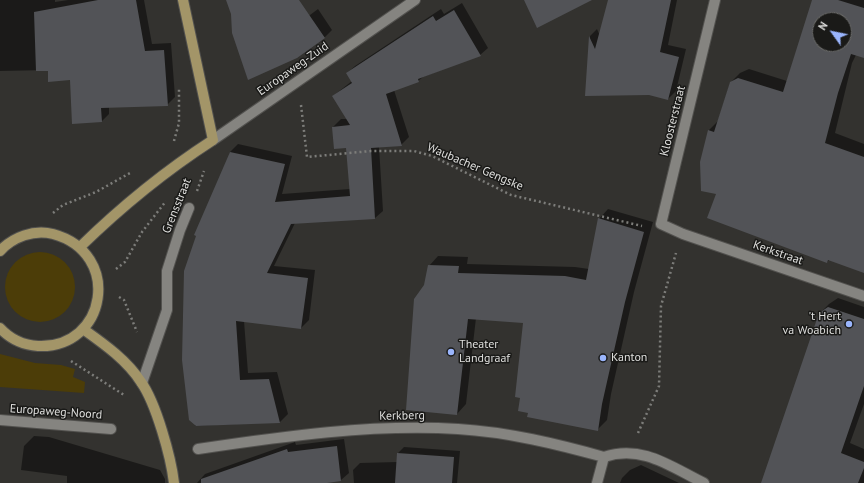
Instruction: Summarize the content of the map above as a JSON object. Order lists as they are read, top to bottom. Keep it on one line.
{"streets":{"main road":["Europaweg-Zuid"],"street":["Kloosterstraat","Grensstraat","Kerkstraat","Europaweg-Noord","Kerkberg"],"path":["Waubacher Gengske"]},"crossings":[["Europaweg-Zuid","Waubacher Gengske"],["Europaweg-Zuid","Grensstraat"],["Kloosterstraat","Kerkstraat"]],"places":["'t Hert va Woabich","Theater Landgraaf","Kanton"],"north":"top left"}
